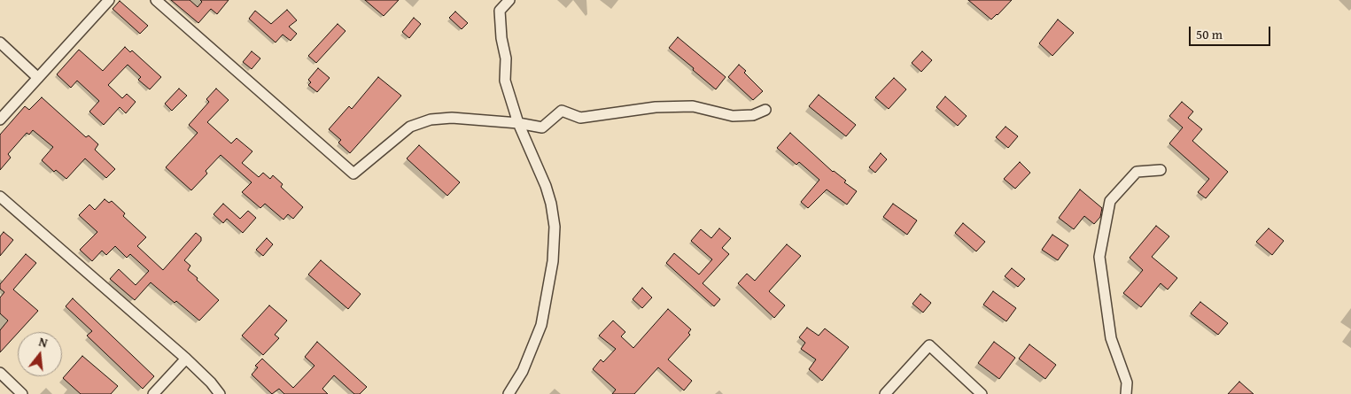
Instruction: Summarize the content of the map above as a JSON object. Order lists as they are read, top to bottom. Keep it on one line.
{"scale_bar":"50 m","north":"top"}
